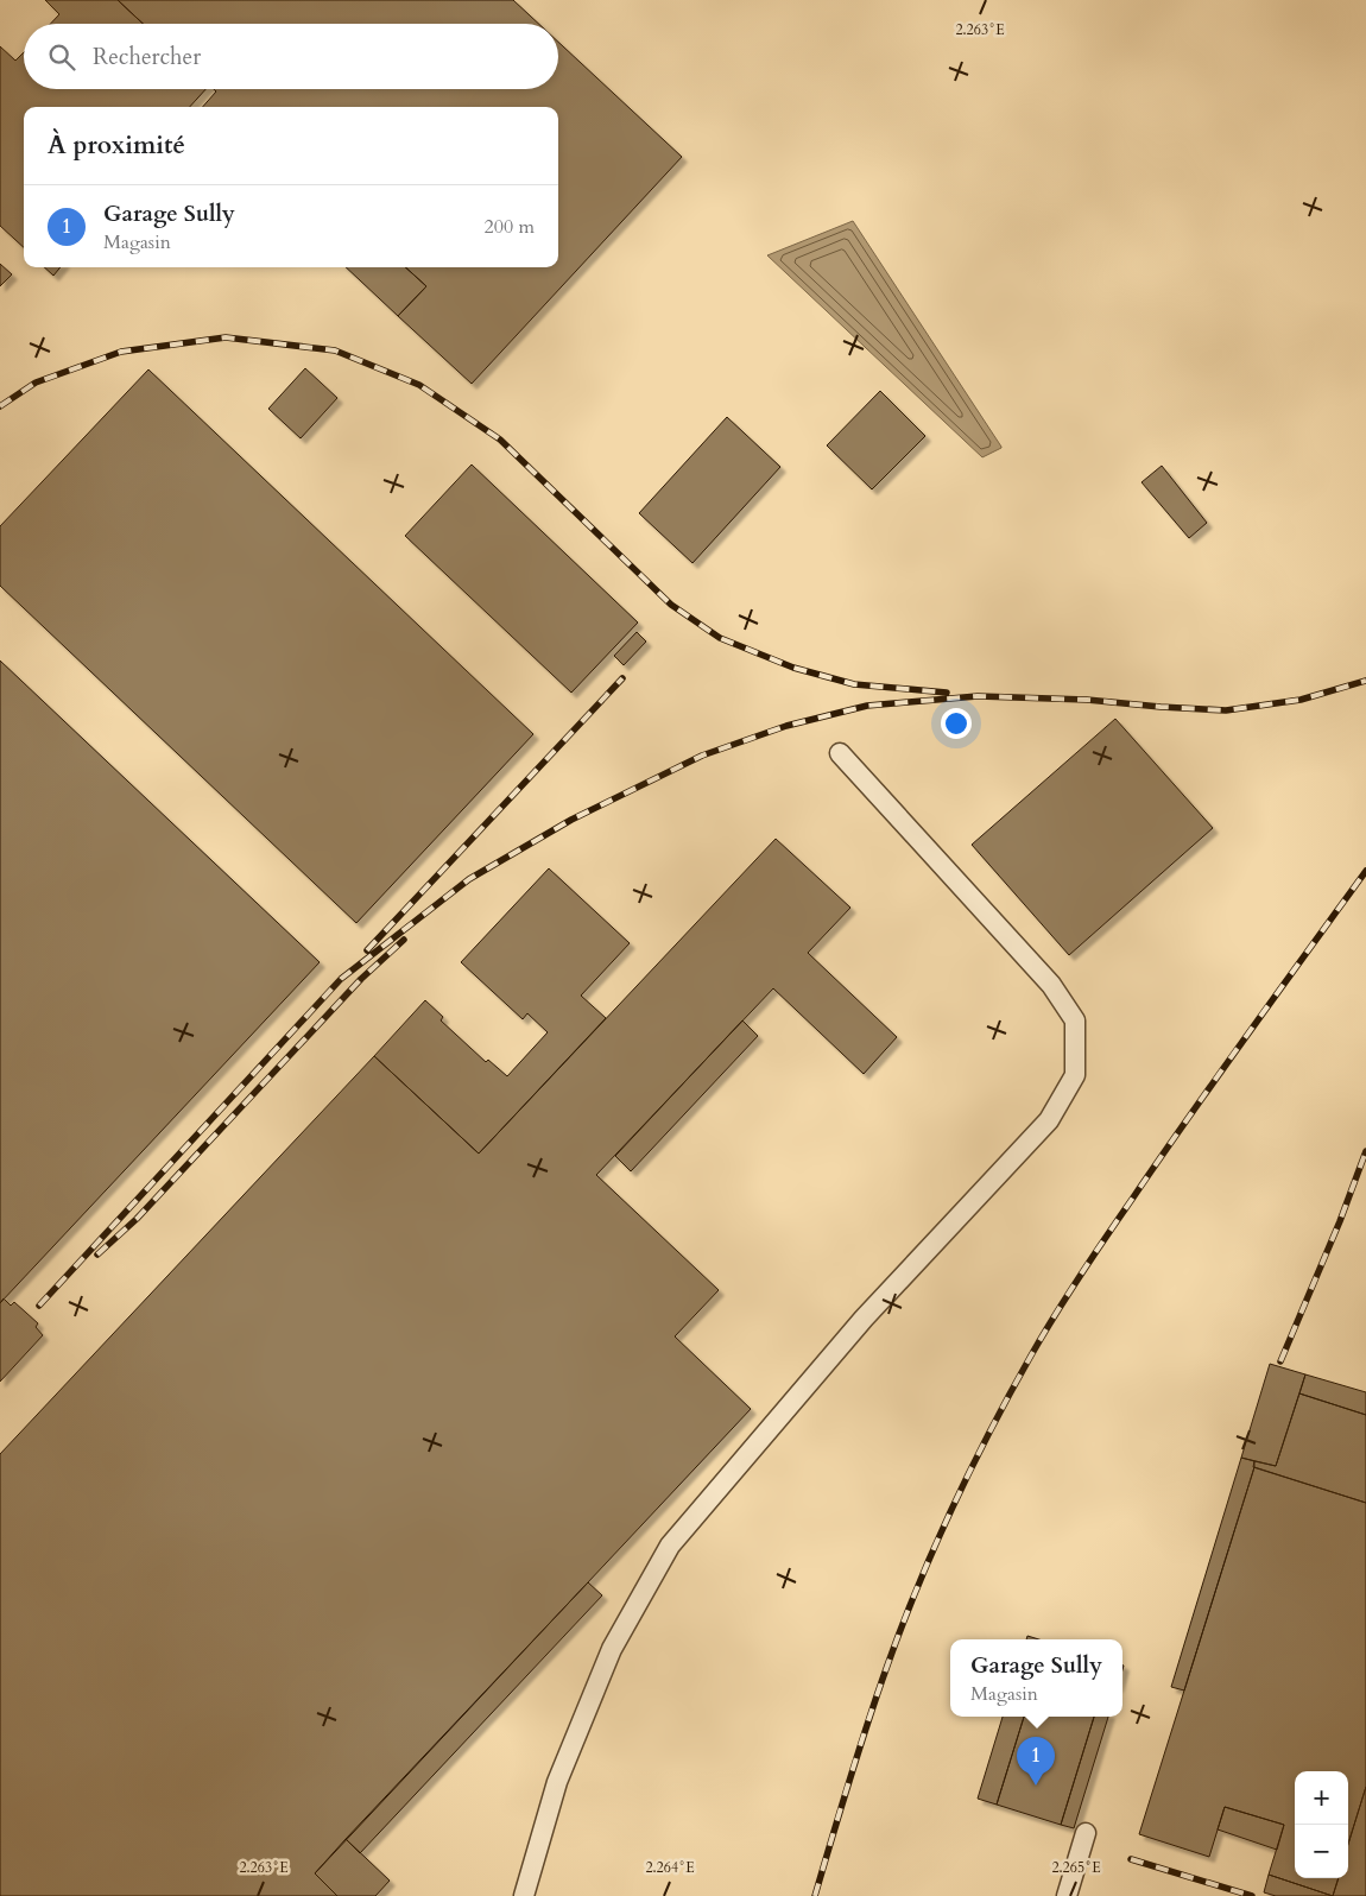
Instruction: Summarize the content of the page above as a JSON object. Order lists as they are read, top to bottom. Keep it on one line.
{"page":{"search":"Rechercher","heading":"À proximité","list":[{"mark":"1","name":"Garage Sully","note":"Magasin","value":"200 m"}],"popup":["Garage Sully","Magasin"],"pins":"1","map_buttons":["+","−"]},"coordinates":["2.263°E","2.264°E","2.265°E"]}
